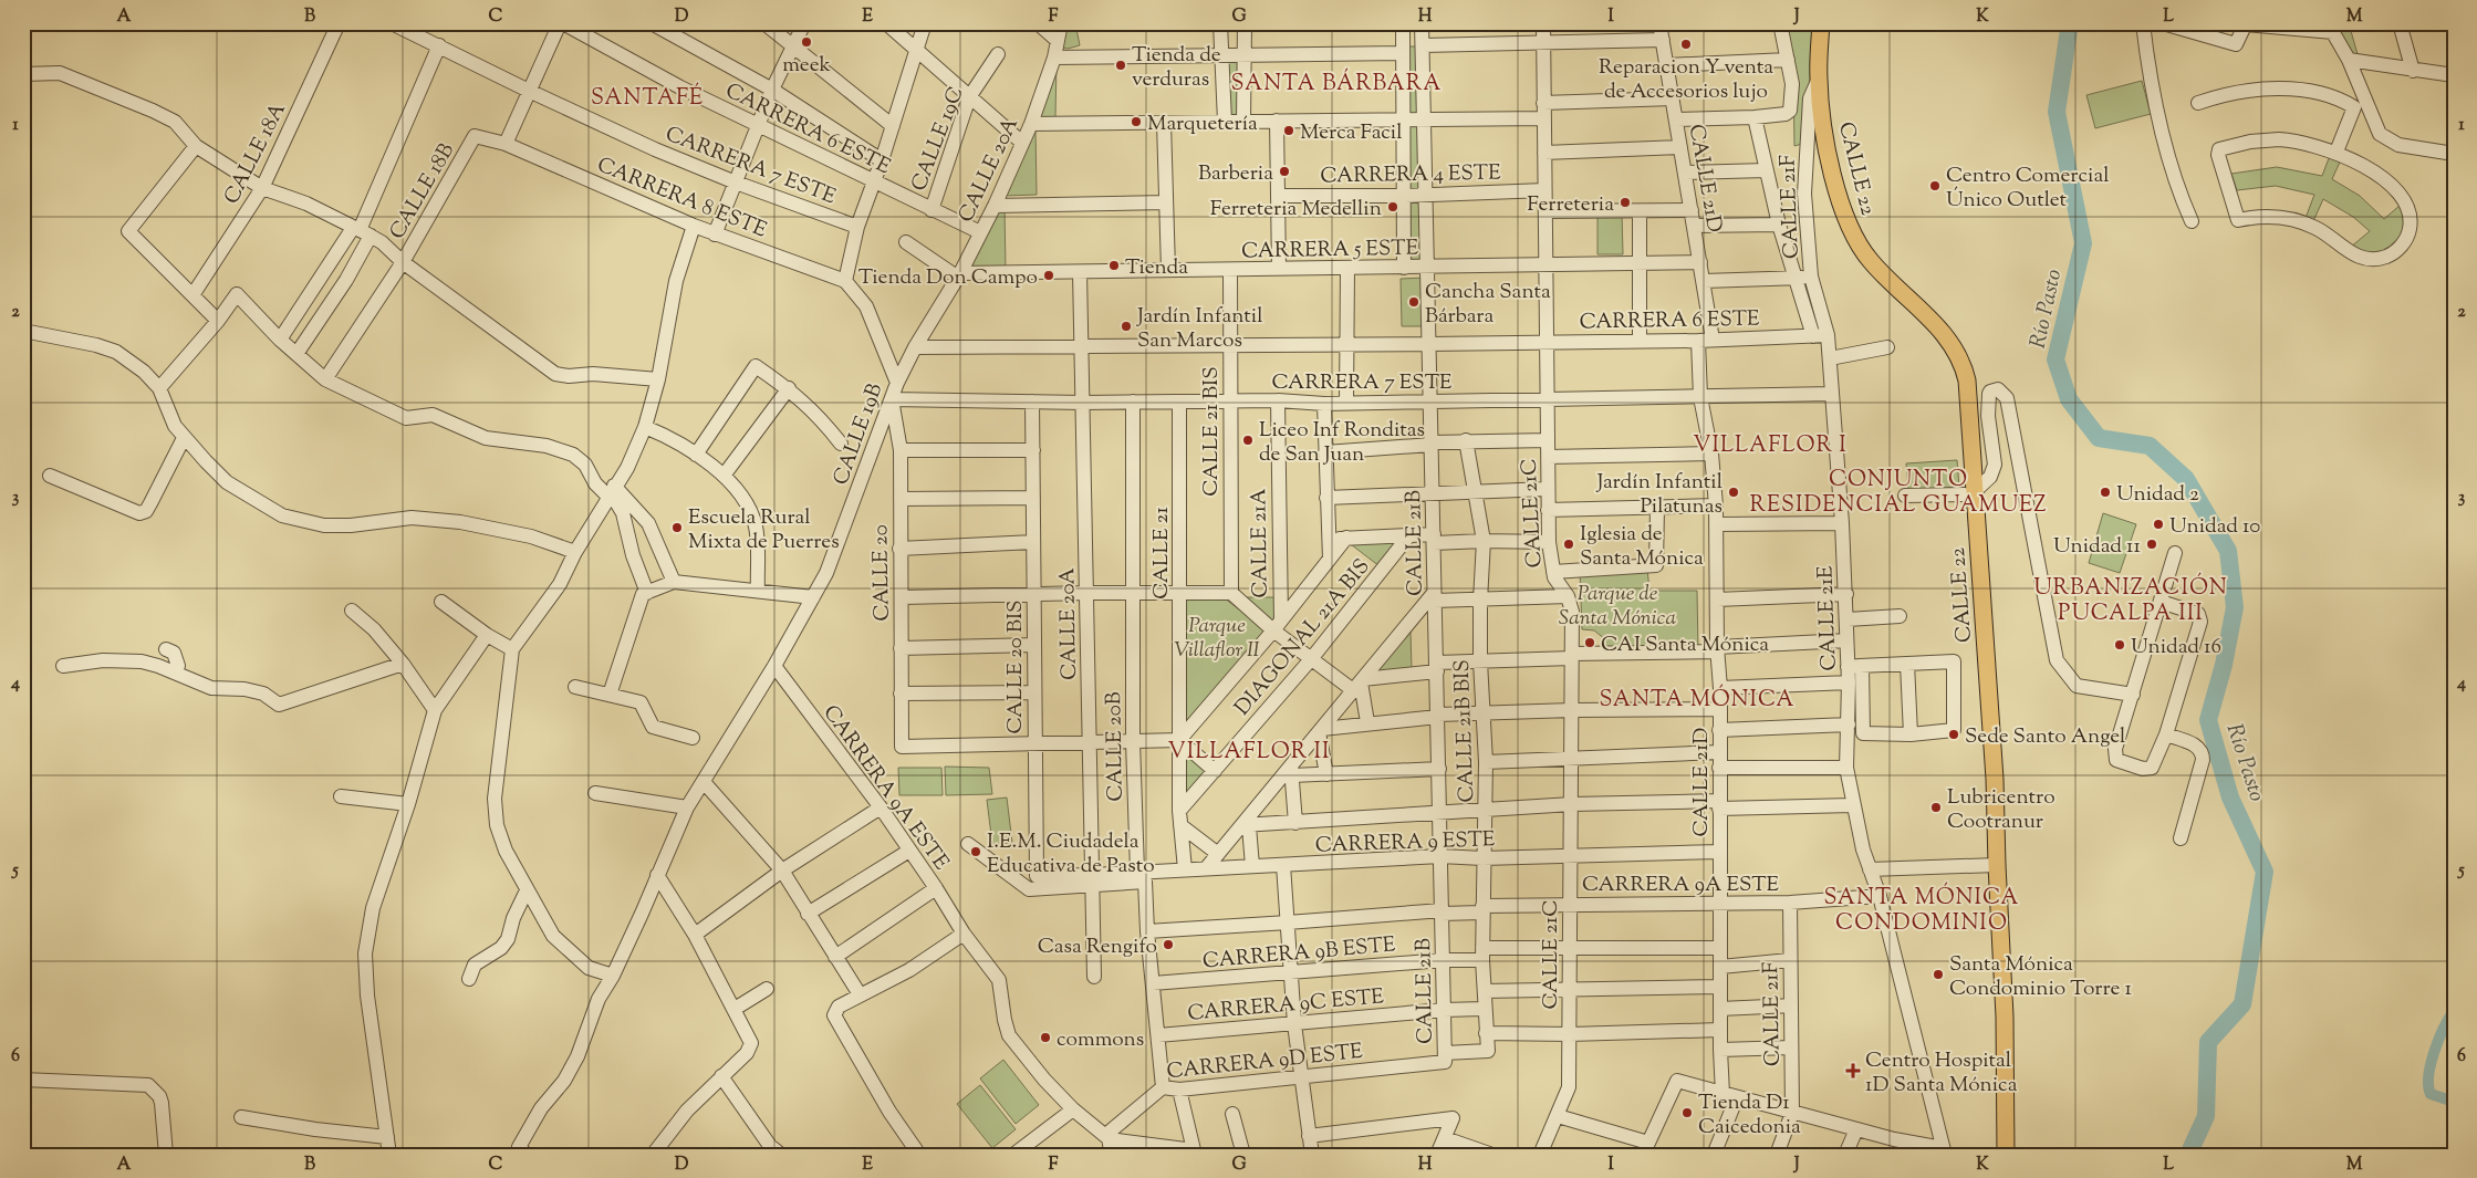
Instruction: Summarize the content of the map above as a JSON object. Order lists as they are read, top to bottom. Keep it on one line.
{"streets":{"main road":["CALLE 22"],"street":["CARRERA 6 ESTE","CALLE 19C","CALLE 18A","CARRERA 7 ESTE","CALLE 20A","CARRERA 4 ESTE","CALLE 21D","CALLE 18B","CARRERA 8 ESTE","CALLE 21F","CARRERA 5 ESTE","CALLE 21 BIS","CALLE 19B","CALLE 21C","CALLE 21A","CALLE 21B","CALLE 21","CALLE 20","CALLE 21E","DIAGONAL 21A BIS","CALLE 20 BIS","CALLE 21B BIS","CALLE 20B","CARRERA 9A ESTE","CARRERA 9 ESTE","CARRERA 9B ESTE","CARRERA 9C ESTE","CARRERA 9D ESTE"]},"crossings":[["CARRERA 6 ESTE","CALLE 19C"],["CARRERA 6 ESTE","CALLE 20A"],["CARRERA 6 ESTE","CALLE 21D"],["CARRERA 6 ESTE","CALLE 21F"],["CARRERA 6 ESTE","CALLE 21 BIS"],["CARRERA 6 ESTE","CALLE 21C"],["CARRERA 6 ESTE","CALLE 21B"],["CARRERA 6 ESTE","CALLE 21E"],["CARRERA 7 ESTE","CALLE 20A"],["CARRERA 7 ESTE","CALLE 21D"],["CARRERA 7 ESTE","CALLE 21 BIS"],["CARRERA 7 ESTE","CALLE 19B"],["CARRERA 7 ESTE","CALLE 21C"],["CARRERA 7 ESTE","CALLE 21A"],["CARRERA 7 ESTE","CALLE 21B"],["CARRERA 7 ESTE","CALLE 21"],["CARRERA 7 ESTE","CALLE 20"],["CARRERA 7 ESTE","CALLE 21E"],["CARRERA 7 ESTE","CALLE 20 BIS"],["CARRERA 7 ESTE","CALLE 20B"],["CALLE 22","CALLE 21F"],["CALLE 20A","CARRERA 5 ESTE"],["CALLE 20A","CALLE 19B"],["CALLE 20A","CALLE 20 BIS"],["CALLE 20A","CARRERA 9 ESTE"],["CARRERA 4 ESTE","CALLE 21C"],["CARRERA 4 ESTE","CALLE 21B"],["CALLE 21D","CARRERA 5 ESTE"],["CALLE 21D","CARRERA 9A ESTE"],["CALLE 21D","CARRERA 9 ESTE"],["CALLE 21D","CARRERA 9B ESTE"],["CALLE 18B","CARRERA 8 ESTE"],["CARRERA 8 ESTE","CALLE 19B"],["CALLE 21F","CALLE 21E"],["CALLE 21F","CARRERA 9A ESTE"],["CARRERA 5 ESTE","CALLE 21 BIS"],["CARRERA 5 ESTE","CALLE 21C"],["CARRERA 5 ESTE","CALLE 21B"],["CALLE 19B","CALLE 20"],["CALLE 19B","CARRERA 9A ESTE"],["CALLE 21C","CARRERA 9A ESTE"],["CALLE 21C","CARRERA 9 ESTE"],["CALLE 21C","CARRERA 9B ESTE"],["CALLE 21B","CARRERA 9A ESTE"],["CALLE 21B","CARRERA 9 ESTE"],["CALLE 21B","CARRERA 9B ESTE"],["CALLE 21B","CARRERA 9C ESTE"],["CALLE 21B","CARRERA 9D ESTE"],["CALLE 21","DIAGONAL 21A BIS"],["CALLE 21","CARRERA 9 ESTE"],["CALLE 20","CALLE 20 BIS"],["CALLE 21E","CARRERA 9A ESTE"],["CALLE 20 BIS","CARRERA 9 ESTE"],["CALLE 21B BIS","CARRERA 9A ESTE"],["CALLE 21B BIS","CARRERA 9 ESTE"],["CALLE 21B BIS","CARRERA 9B ESTE"],["CALLE 21B BIS","CARRERA 9C ESTE"],["CALLE 21B BIS","CARRERA 9D ESTE"],["CALLE 20B","CARRERA 9A ESTE"],["CALLE 20B","CARRERA 9 ESTE"],["CALLE 20B","CARRERA 9B ESTE"],["CALLE 20B","CARRERA 9C ESTE"],["CALLE 20B","CARRERA 9D ESTE"],["CARRERA 9A ESTE","CARRERA 9D ESTE"]],"districts":["SANTA BÁRBARA","SANTAFÉ","VILLAFLOR I","CONJUNTO RESIDENCIAL GUAMUEZ","URBANIZACIÓN PUCALPA III","SANTA MÓNICA","VILLAFLOR II","SANTA MÓNICA CONDOMINIO"],"water":["Río Pasto"],"parks":["Parque de Santa Mónica","Parque Villaflor II"],"places":{"other":["meek","Reparacion Y venta de Accesorios lujo","Tienda de verduras","Marquetería","Merca Facil","Barberia","Centro Comercial Único Outlet","Ferreteria","Ferreteria Medellin","Tienda","Tienda Don Campo","Cancha Santa Bárbara","Jardín Infantil San Marcos","Liceo Inf Ronditas de San Juan","Jardín Infantil Pilatunas","Unidad 2","Unidad 10","Escuela Rural Mixta de Puerres","Iglesia de Santa Mónica","Unidad 11","CAI Santa Mónica","Unidad 16","Sede Santo Angel","Lubricentro Cootranur","I.E.M. Ciudadela Educativa de Pasto","Casa Rengifo","Santa Mónica Condominio Torre 1","commons","Tienda D1 Caicedonia"],"health":["Centro Hospital 1D Santa Mónica"]},"grid":{"columns":["A","B","C","D","E","F","G","H","I","J","K","L","M"],"rows":["1","2","3","4","5","6"]}}
